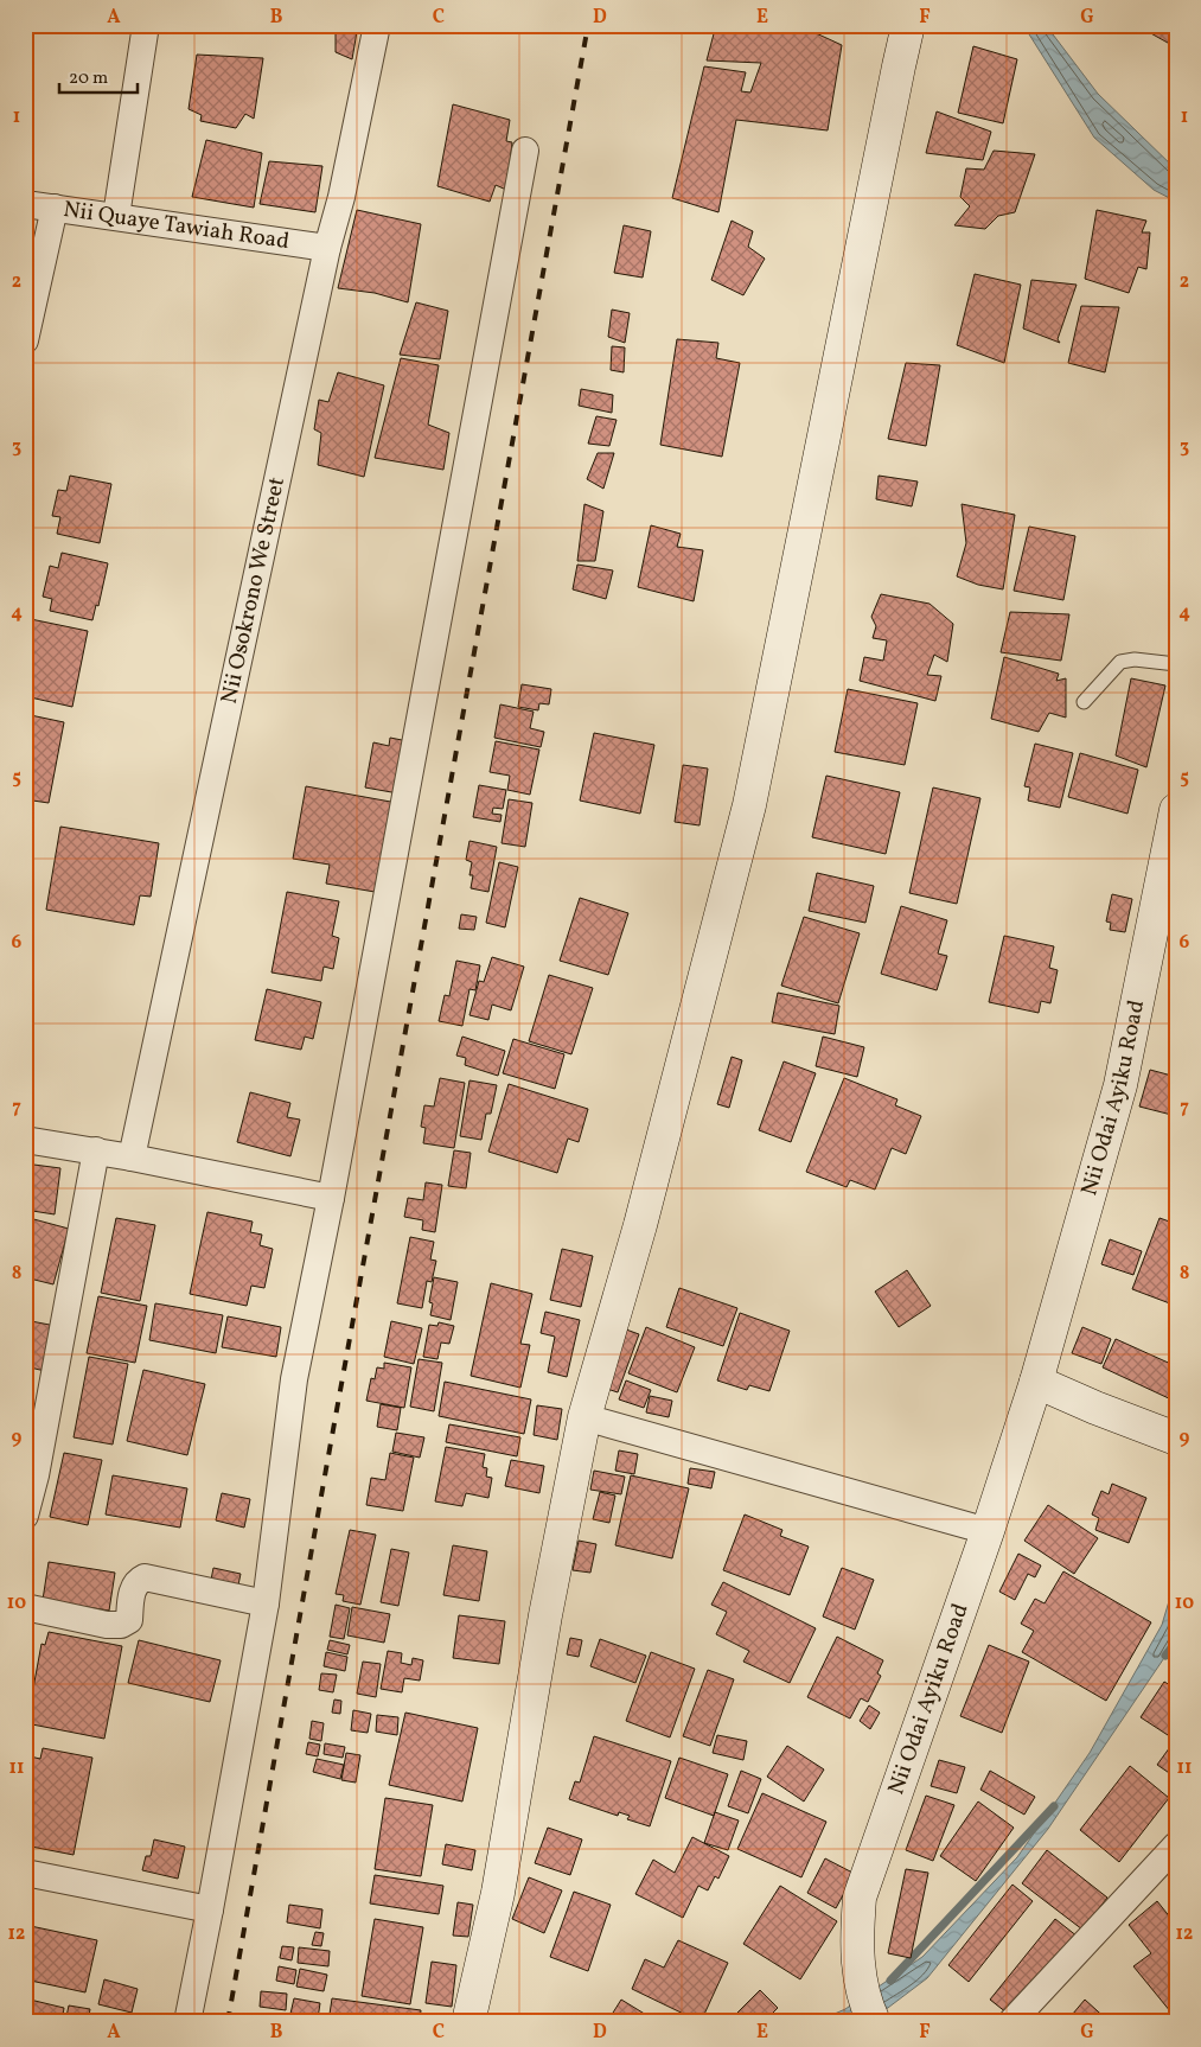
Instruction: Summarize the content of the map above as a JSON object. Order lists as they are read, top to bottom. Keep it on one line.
{"streets":{"street":["Nii Quaye Tawiah Road","Nii Osokrono We Street","Nii Odai Ayiku Road"]},"crossings":[["Nii Quaye Tawiah Road","Nii Osokrono We Street"]],"scale_bar":"20 m","grid":{"columns":["A","B","C","D","E","F","G"],"rows":["1","2","3","4","5","6","7","8","9","10","11","12"]}}
